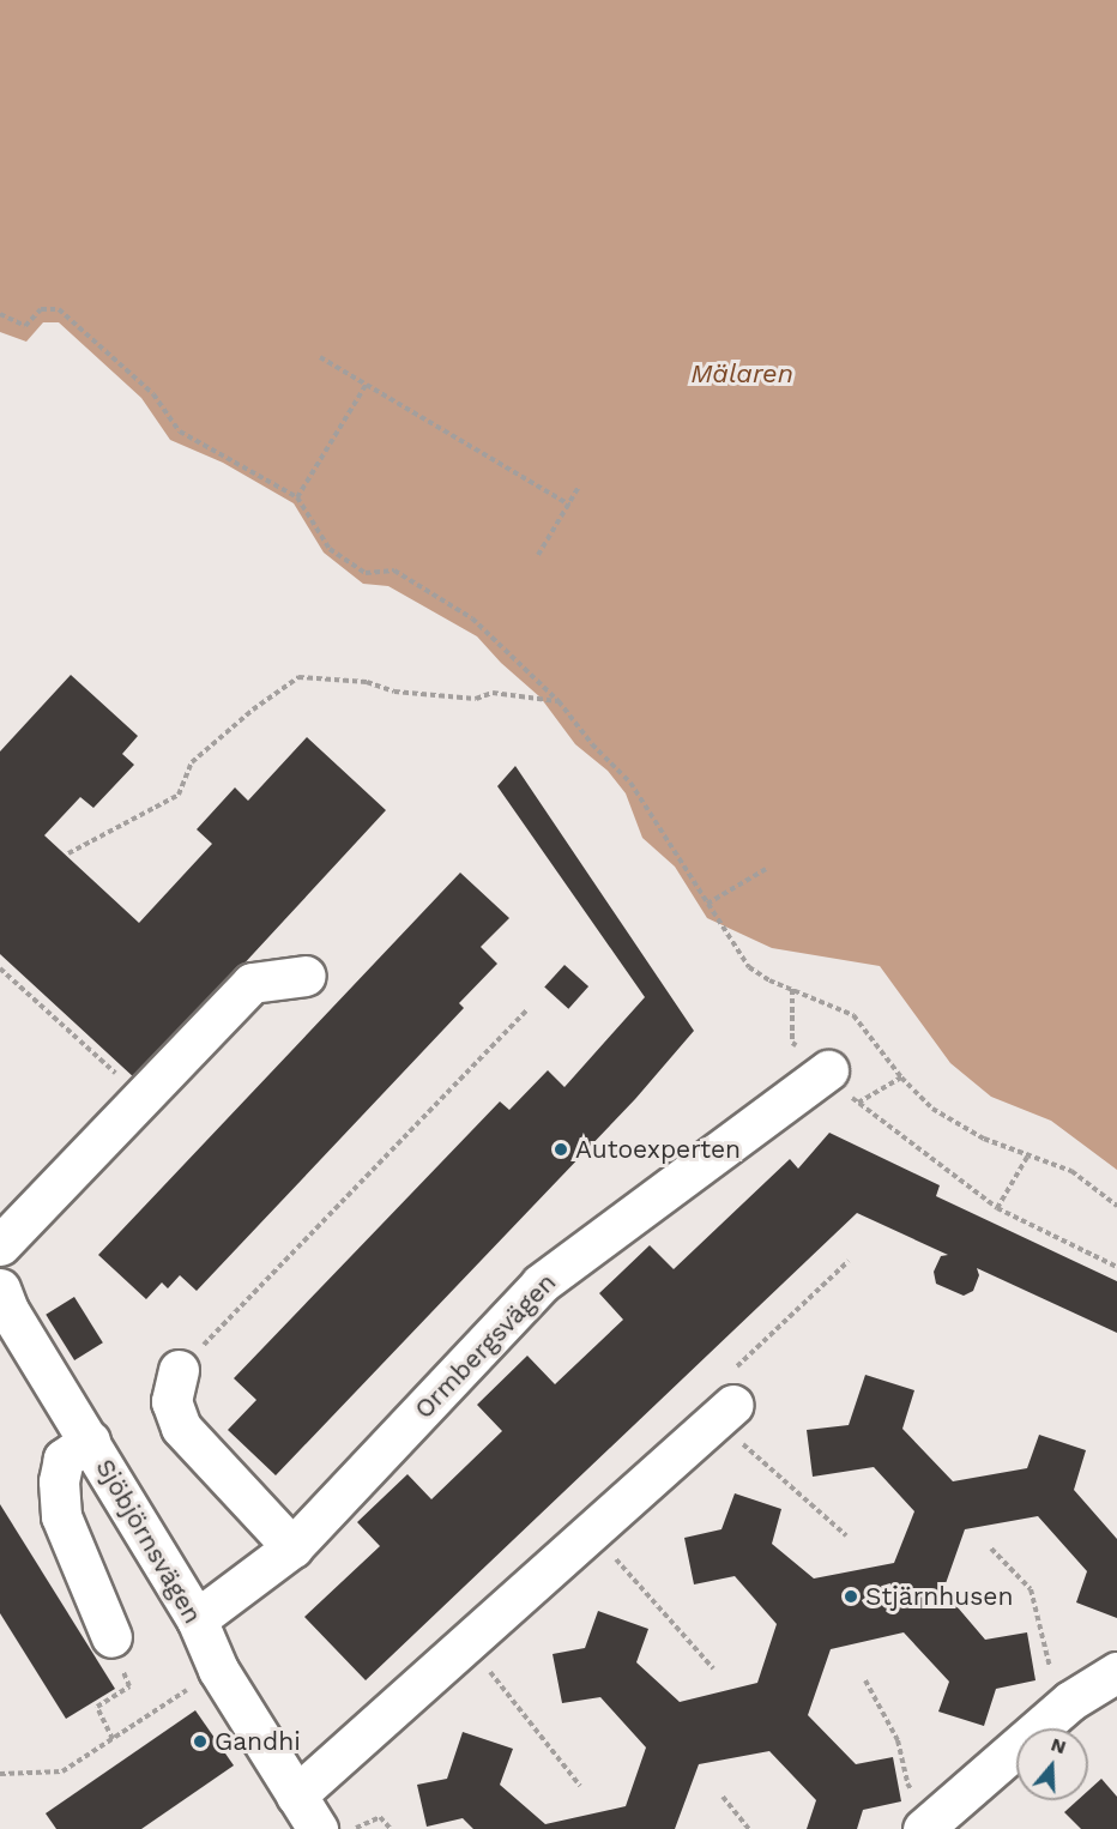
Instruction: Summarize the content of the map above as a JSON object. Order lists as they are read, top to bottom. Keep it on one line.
{"streets":{"street":["Ormbergsvägen","Sjöbjörnsvägen"]},"crossings":[["Ormbergsvägen","Sjöbjörnsvägen"]],"water":["Mälaren"],"places":["Autoexperten","Stjärnhusen","Gandhi"],"north":"top"}
